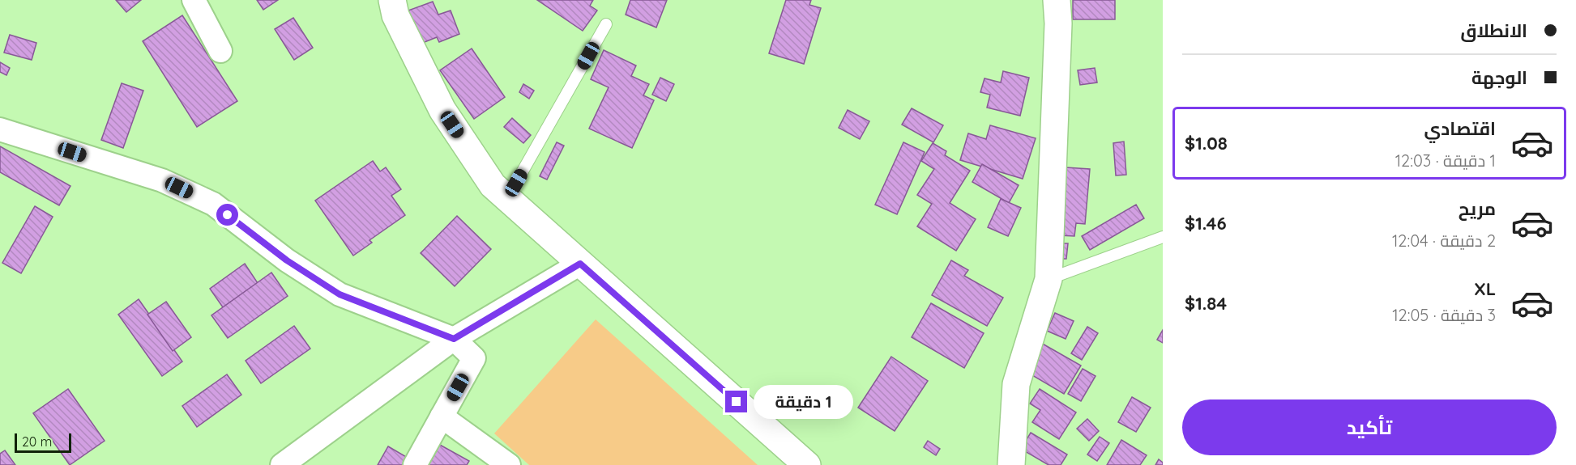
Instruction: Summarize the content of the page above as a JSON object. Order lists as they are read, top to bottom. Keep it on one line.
{"scale_bar":"20 m","page":{"banner":["الانطلاق","الوجهة"],"list":[{"name":"اقتصادي","note":"1 دقيقة · 12:03","value":"$1.08"},{"name":"مريح","note":"2 دقيقة · 12:04","value":"$1.46"},{"name":"XL","note":"3 دقيقة · 12:05","value":"$1.84"}],"bubble":"1 دقيقة","buttons":"تأكيد","scale":"20 m"}}
